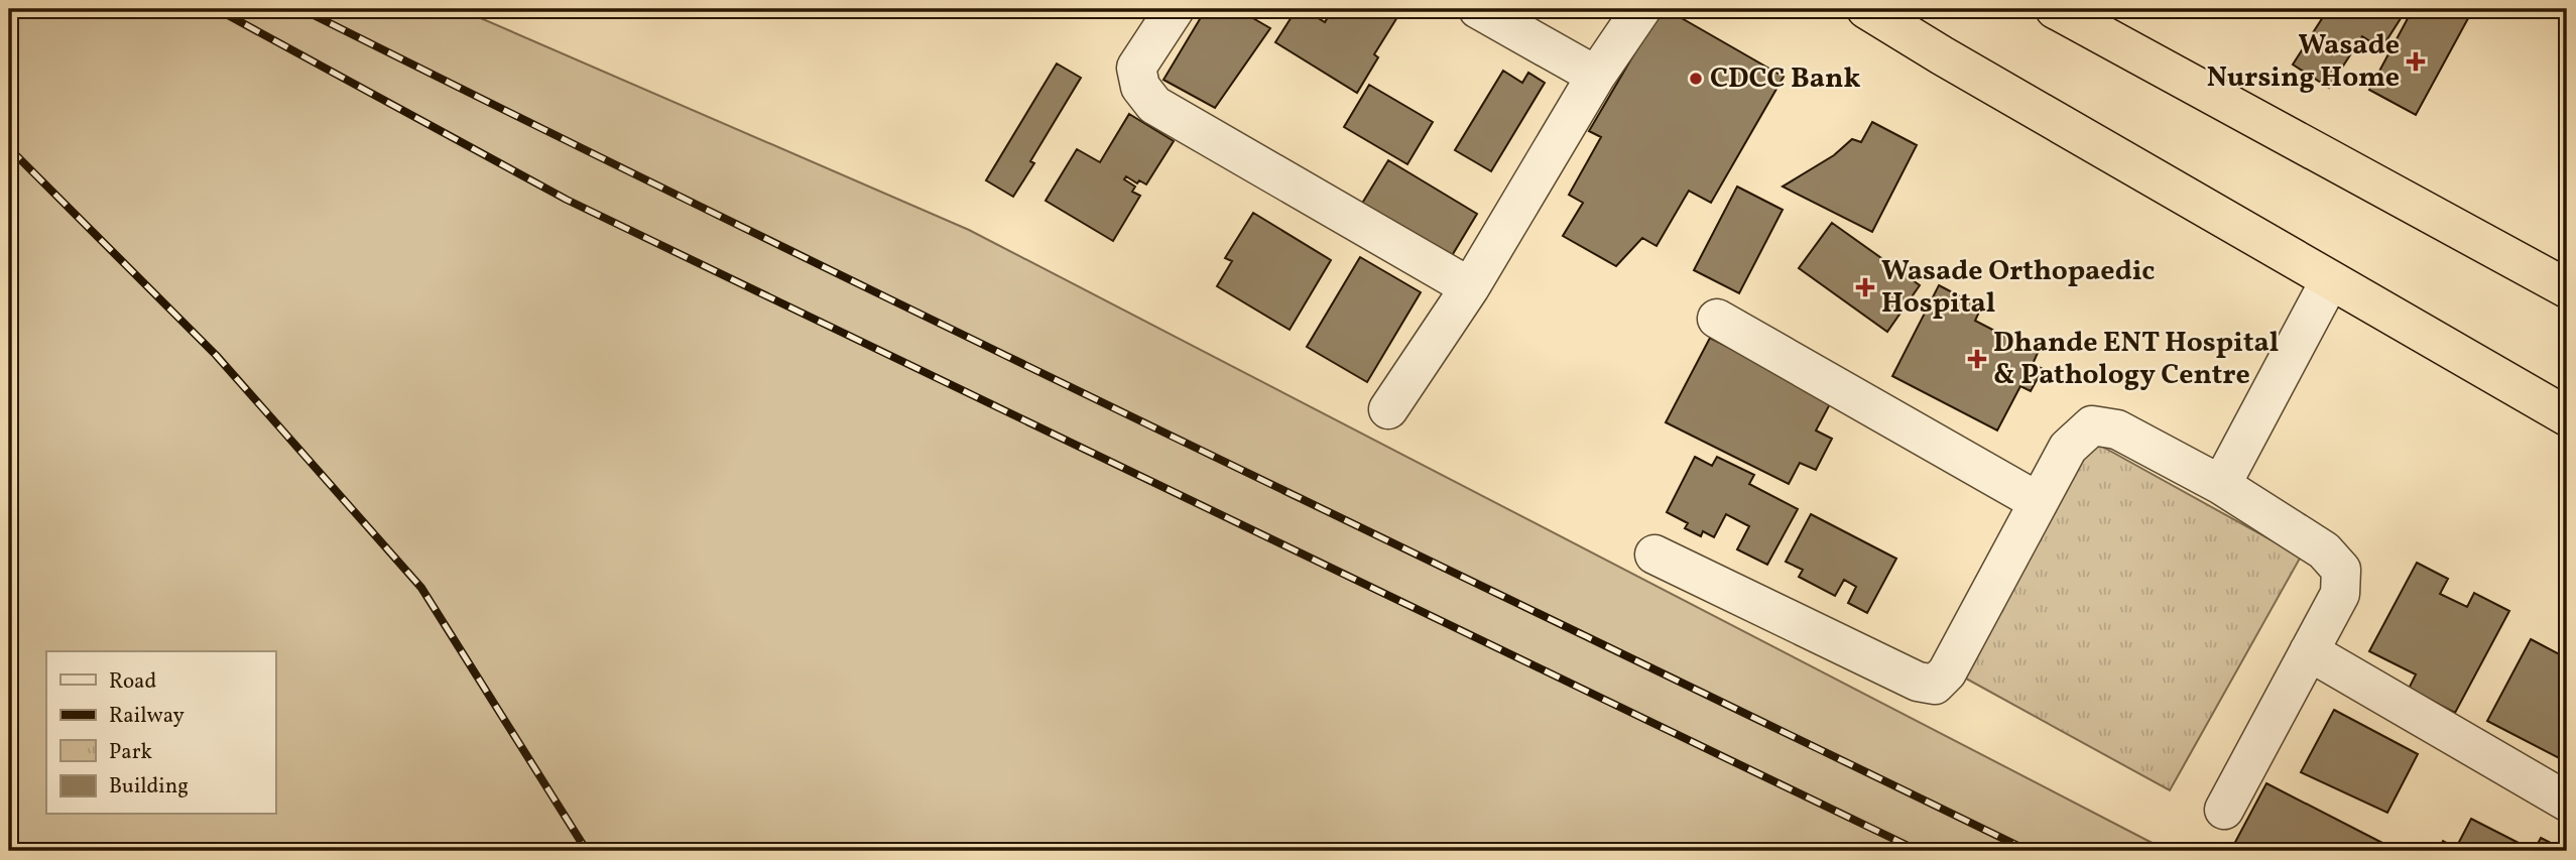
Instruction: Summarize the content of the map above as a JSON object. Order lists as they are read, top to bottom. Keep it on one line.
{"places":{"health":["Wasade Nursing Home","Wasade Orthopaedic Hospital","Dhande ENT Hospital & Pathology Centre"],"other":["CDCC Bank"]},"legend":["Road","Railway","Park","Building"]}
